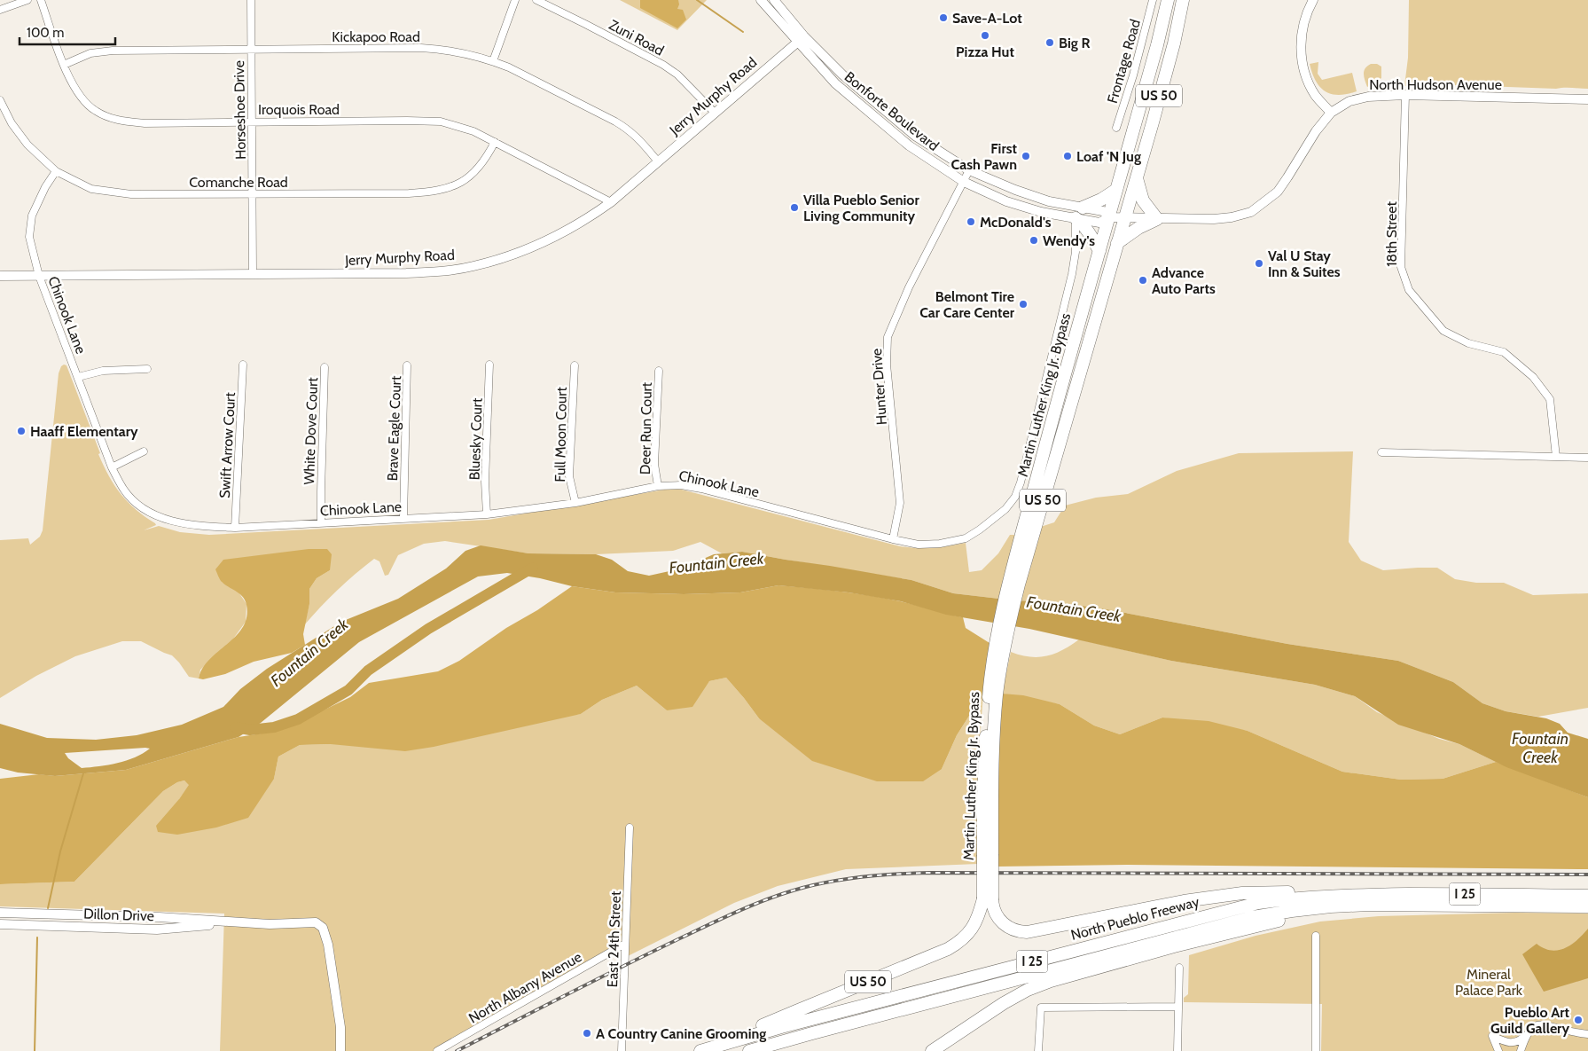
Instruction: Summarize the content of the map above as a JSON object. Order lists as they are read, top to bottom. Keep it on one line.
{"streets":{"highway":["US 50","Martin Luther King Jr. Bypass","I 25","North Pueblo Freeway"],"street":["Kickapoo Road","Zuni Road","Frontage Road","North Hudson Avenue","Jerry Murphy Road","Iroquois Road","Horseshoe Drive","Bonforte Boulevard","Comanche Road","18th Street","Chinook Lane","Hunter Drive","Brave Eagle Court","Deer Run Court","White Dove Court","Full Moon Court","Bluesky Court","Swift Arrow Court","Dillon Drive","East 24th Street","North Albany Avenue"]},"crossings":[["Kickapoo Road","Jerry Murphy Road"],["Kickapoo Road","Iroquois Road"],["Kickapoo Road","Horseshoe Drive"],["Zuni Road","Jerry Murphy Road"],["North Hudson Avenue","Bonforte Boulevard"],["North Hudson Avenue","18th Street"],["North Hudson Avenue","Martin Luther King Jr. Bypass"],["Jerry Murphy Road","Iroquois Road"],["Jerry Murphy Road","Horseshoe Drive"],["Jerry Murphy Road","Bonforte Boulevard"],["Jerry Murphy Road","Chinook Lane"],["Iroquois Road","Horseshoe Drive"],["Iroquois Road","Comanche Road"],["Horseshoe Drive","Comanche Road"],["Bonforte Boulevard","Chinook Lane"],["Bonforte Boulevard","Hunter Drive"],["Bonforte Boulevard","Martin Luther King Jr. Bypass"],["Comanche Road","Chinook Lane"],["Chinook Lane","Hunter Drive"],["Chinook Lane","Brave Eagle Court"],["Chinook Lane","Deer Run Court"],["Chinook Lane","White Dove Court"],["Chinook Lane","Full Moon Court"],["Chinook Lane","Bluesky Court"],["Chinook Lane","Swift Arrow Court"],["Martin Luther King Jr. Bypass","North Pueblo Freeway"],["East 24th Street","North Albany Avenue"]],"water":["Fountain Creek"],"parks":["Mineral Palace Park"],"places":["Save-A-Lot","Pizza Hut","Big R","First Cash Pawn","Loaf 'N Jug","Villa Pueblo Senior Living Community","McDonald's","Wendy's","Val U Stay Inn & Suites","Advance Auto Parts","Belmont Tire Car Care Center","Haaff Elementary","Pueblo Art Guild Gallery","A Country Canine Grooming"],"scale_bar":"100 m"}
